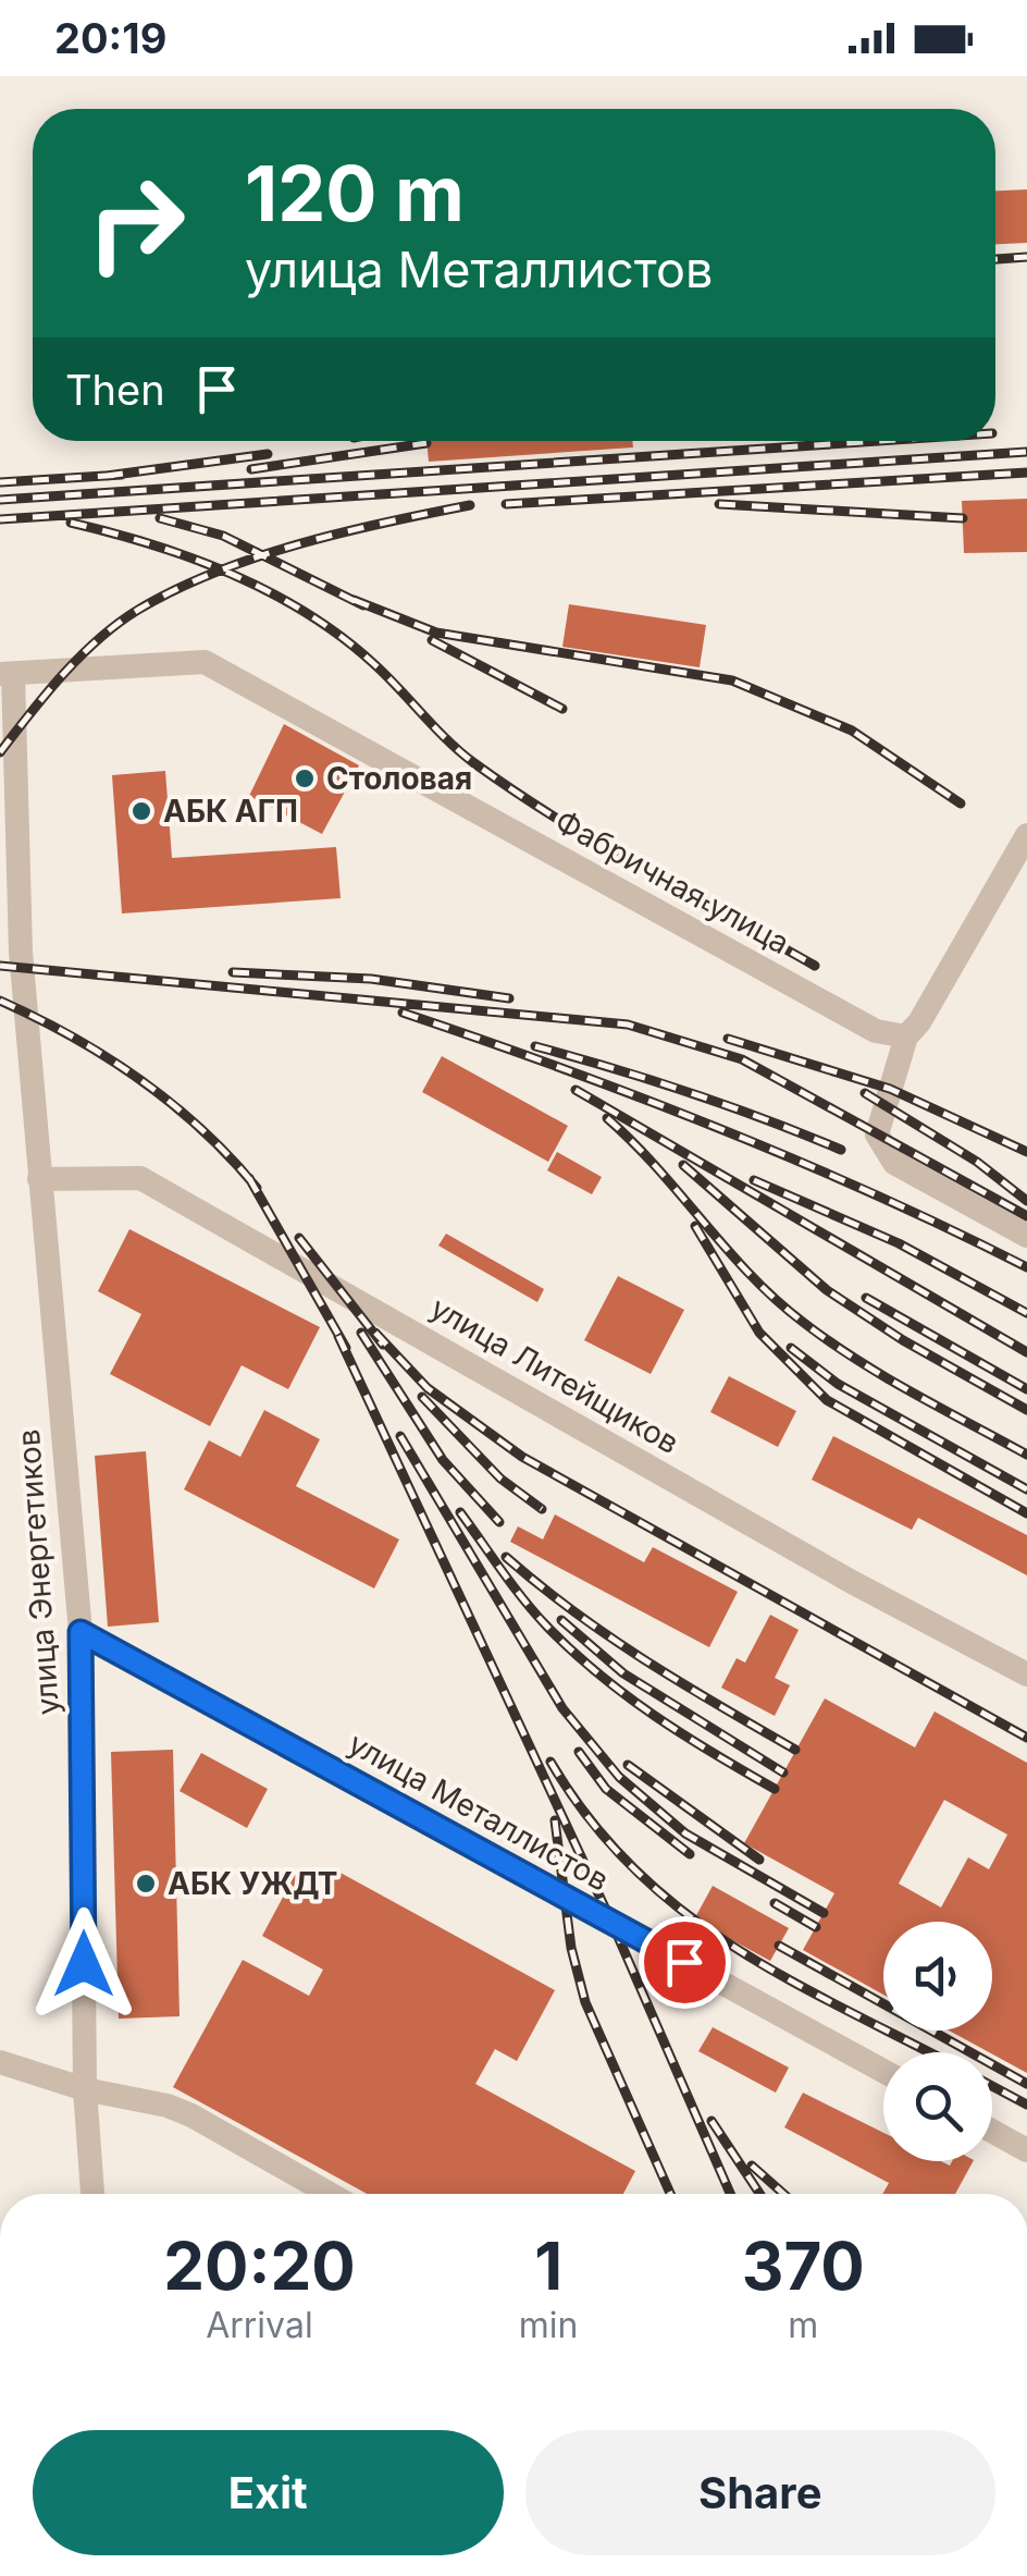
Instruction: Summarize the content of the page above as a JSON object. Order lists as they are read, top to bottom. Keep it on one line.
{"streets":{"street":["Фабричная улица","улица Литейщиков","улица Энергетиков","улица Металлистов"]},"crossings":[["Фабричная улица","улица Энергетиков"],["улица Литейщиков","улица Энергетиков"],["улица Энергетиков","улица Металлистов"]],"places":["Столовая","АБК АГП","АБК УЖДТ"],"page":{"status":"20:19","turn":["120 m","улица Металлистов"],"then":"Then","eta":["20:20","Arrival","1","min","370","m"],"buttons":["Exit","Share"]}}
